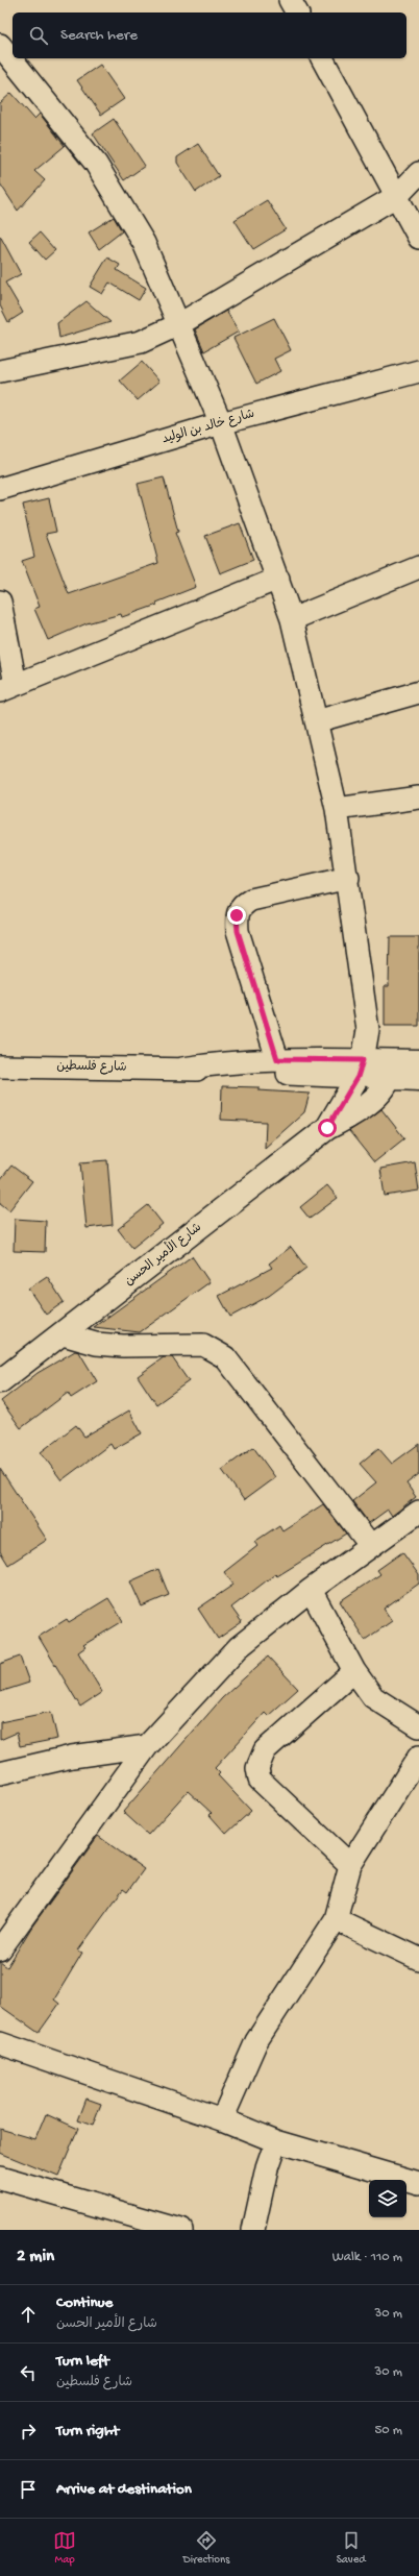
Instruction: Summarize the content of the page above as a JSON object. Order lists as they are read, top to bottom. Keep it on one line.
{"streets":{"main road":["شارع الأمير الحسن"],"street":["شارع خالد بن الوليد","شارع فلسطين"]},"crossings":[["شارع فلسطين","شارع الأمير الحسن"]],"page":{"search":"Search here","heading":["2 min","Walk · 110 m"],"list":[["Continue","شارع الأمير الحسن","30 m"],["Turn left","شارع فلسطين","30 m"],["Turn right","50 m"],"Arrive at destination"],"nav":["Map","Directions","Saved"]}}
